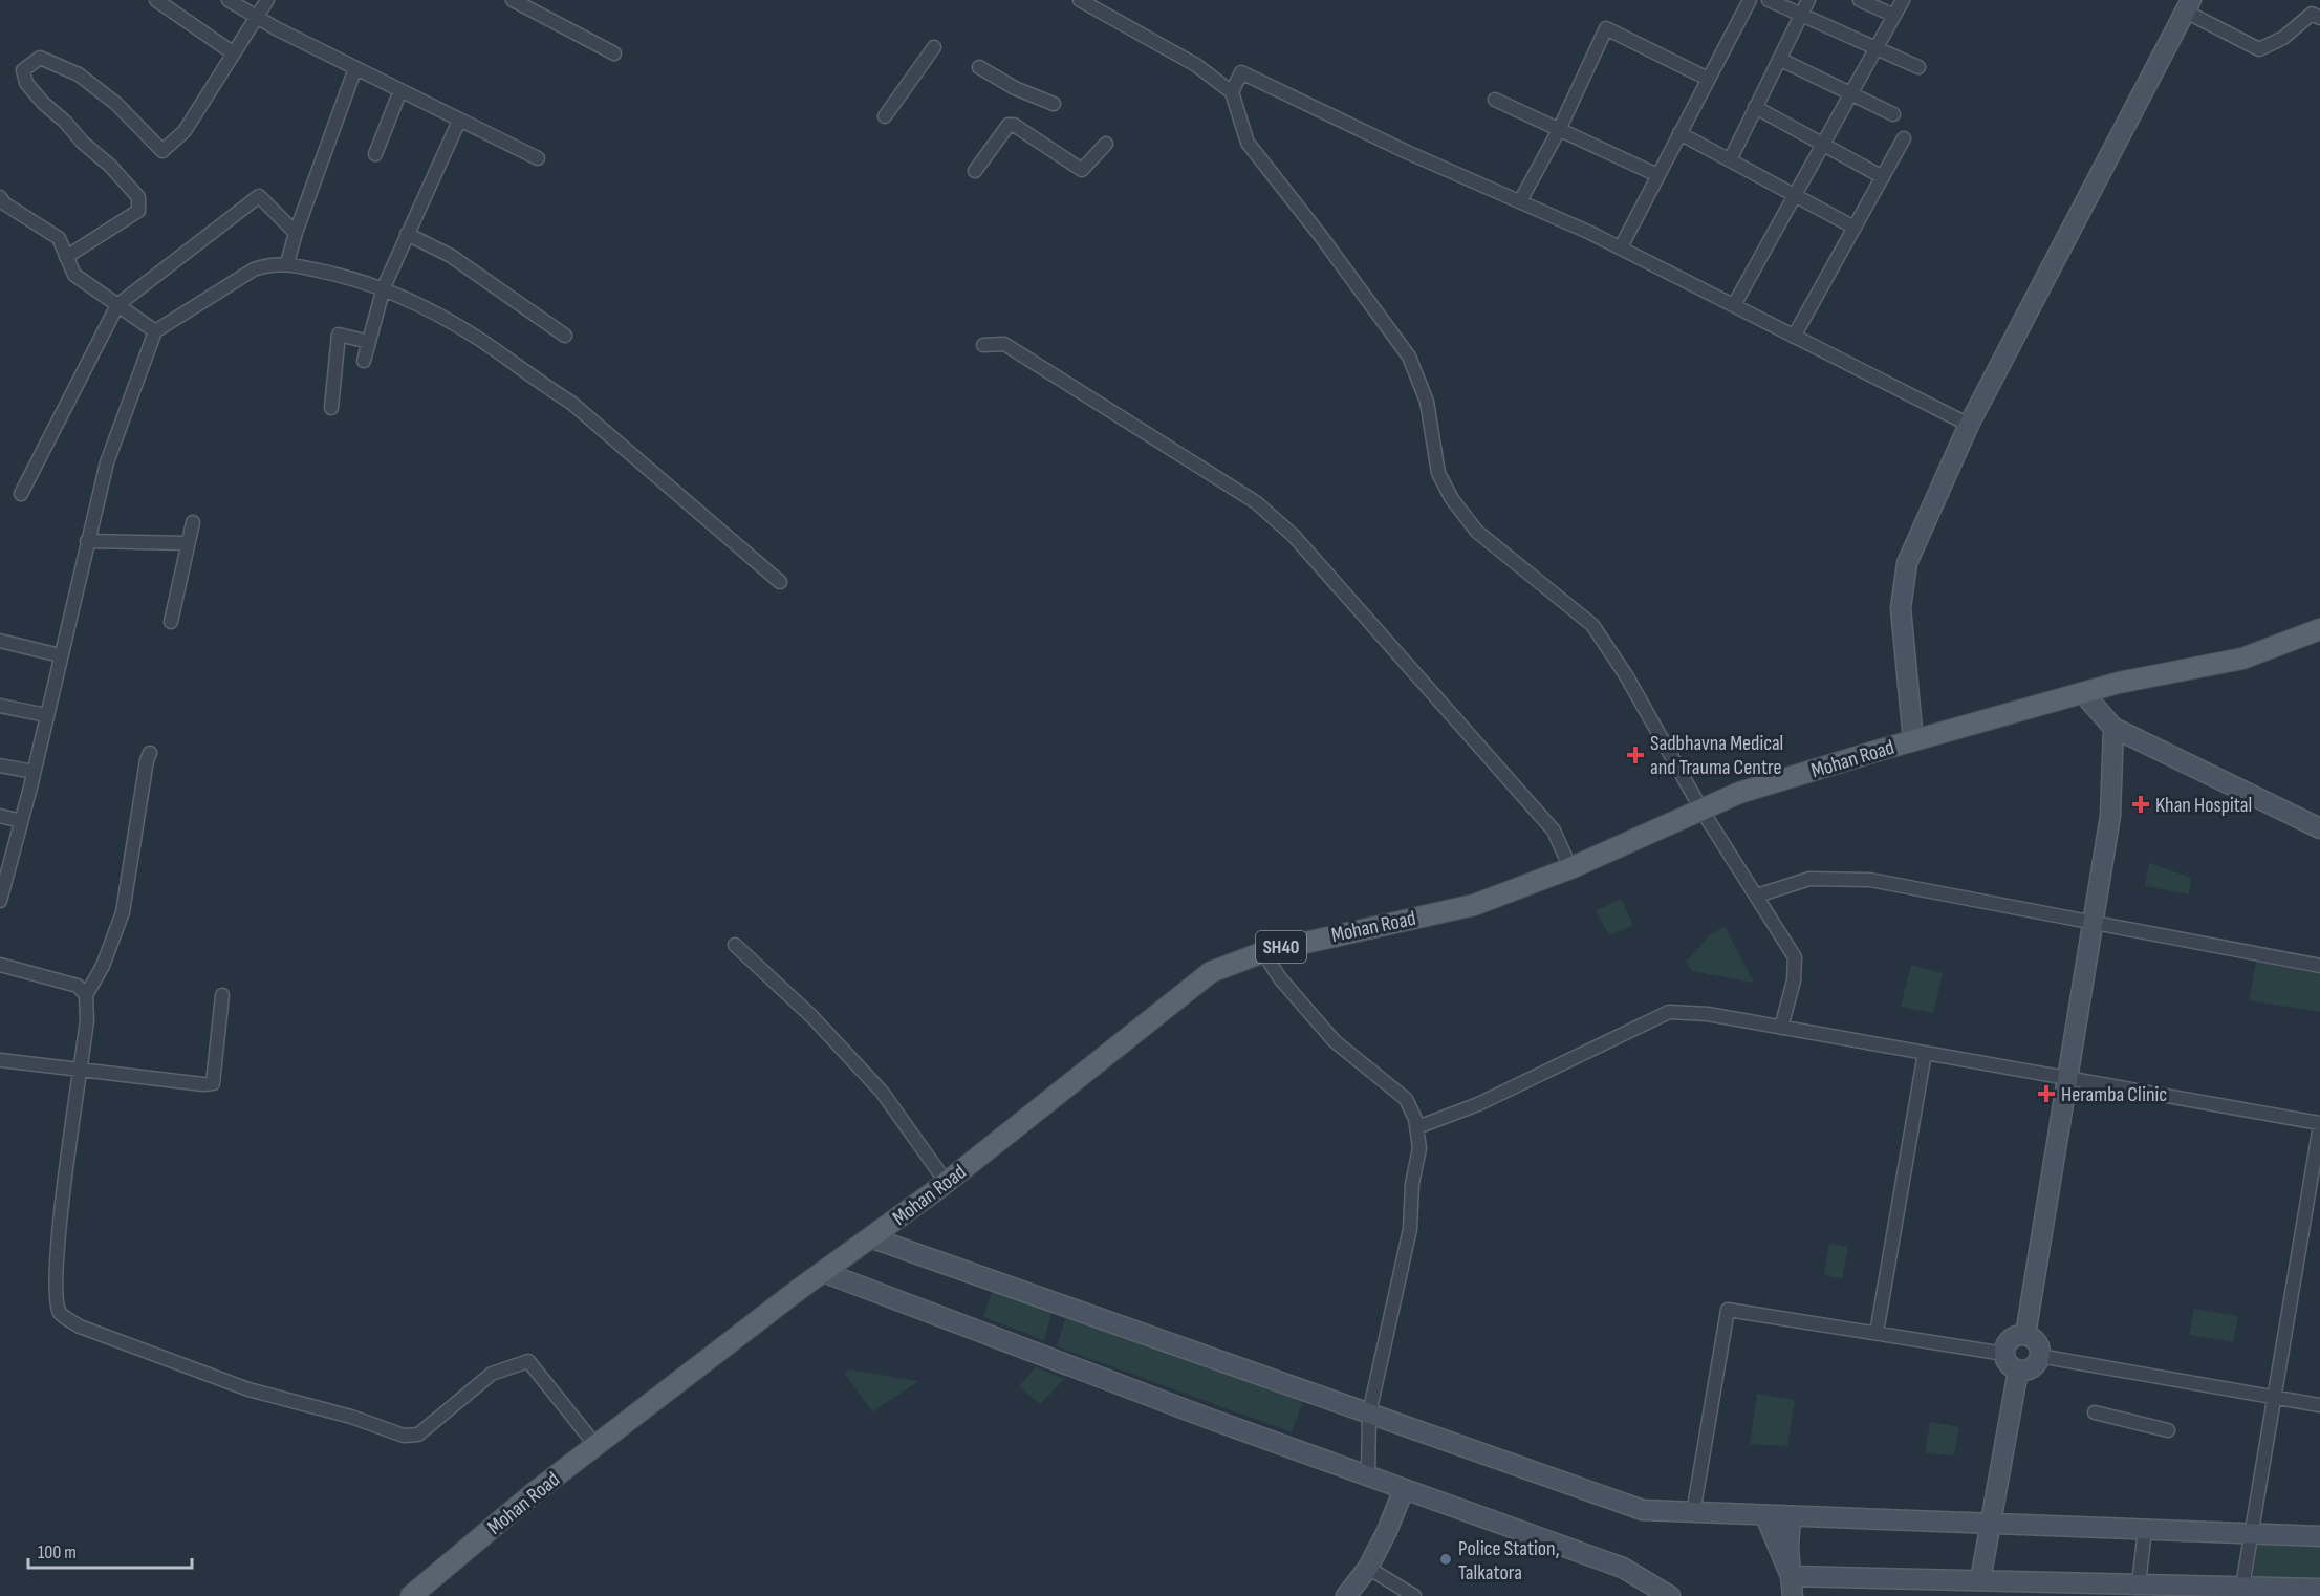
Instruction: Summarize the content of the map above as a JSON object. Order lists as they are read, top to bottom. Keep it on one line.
{"streets":{"main road":["Mohan Road","SH40"]},"places":{"health":["Sadbhavna Medical and Trauma Centre","Khan Hospital","Heramba Clinic"],"other":["Police Station, Talkatora"]},"scale_bar":"100 m"}
